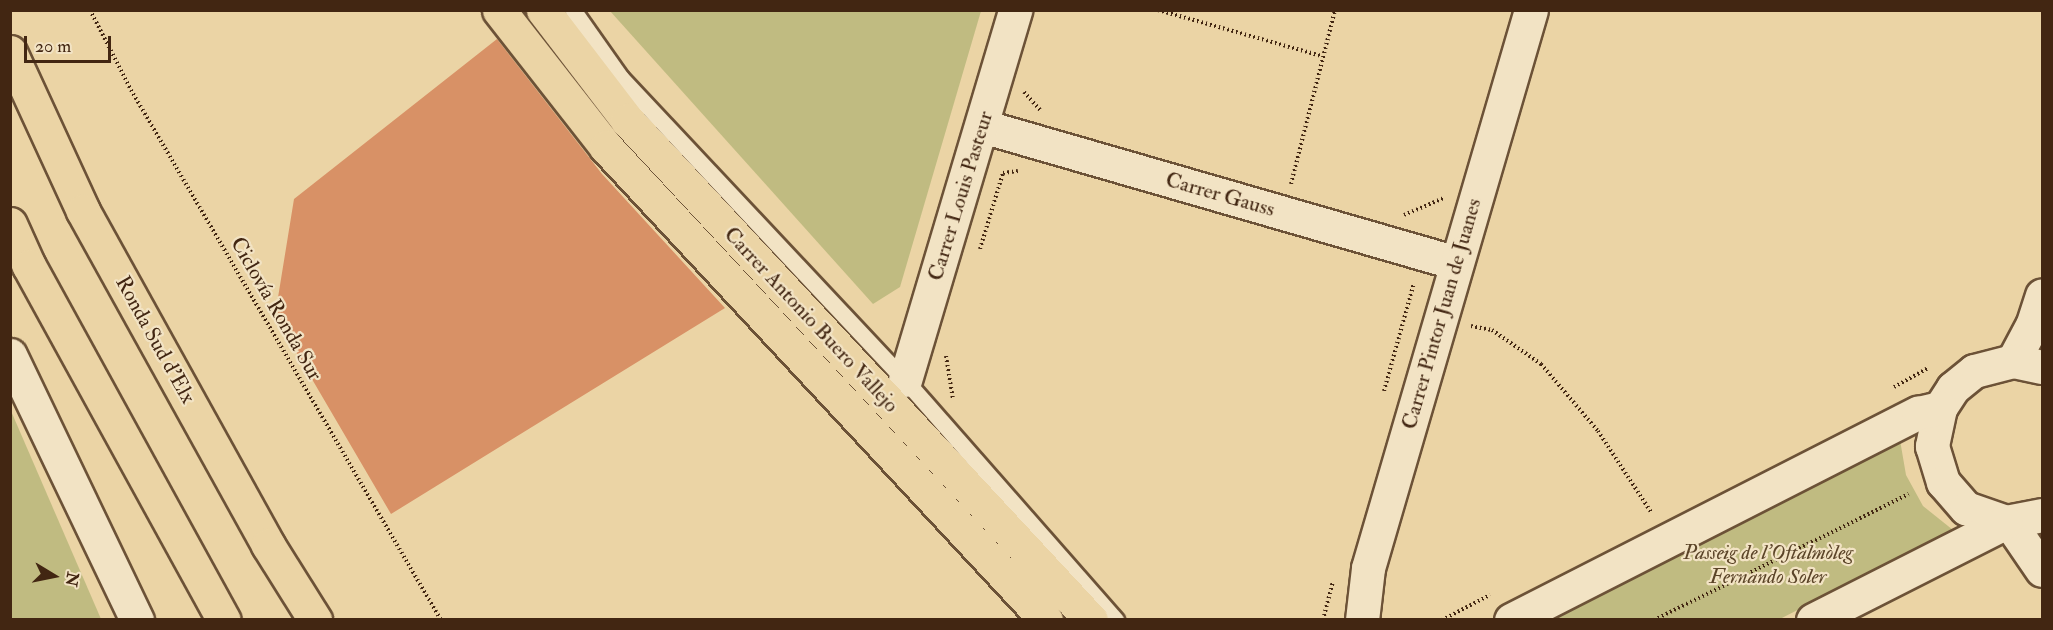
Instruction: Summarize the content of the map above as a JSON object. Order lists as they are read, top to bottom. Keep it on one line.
{"streets":{"main road":["Carrer Antonio Buero Vallejo","Ronda Sud d'Elx"],"street":["Carrer Gauss","Carrer Louis Pasteur","Carrer Pintor Juan de Juanes"],"path":["Ciclovía Ronda Sur"]},"crossings":[["Carrer Gauss","Carrer Louis Pasteur"],["Carrer Gauss","Carrer Pintor Juan de Juanes"]],"parks":["Passeig de l'Oftalmòleg Fernando Soler"],"scale_bar":"20 m","north":"right"}
